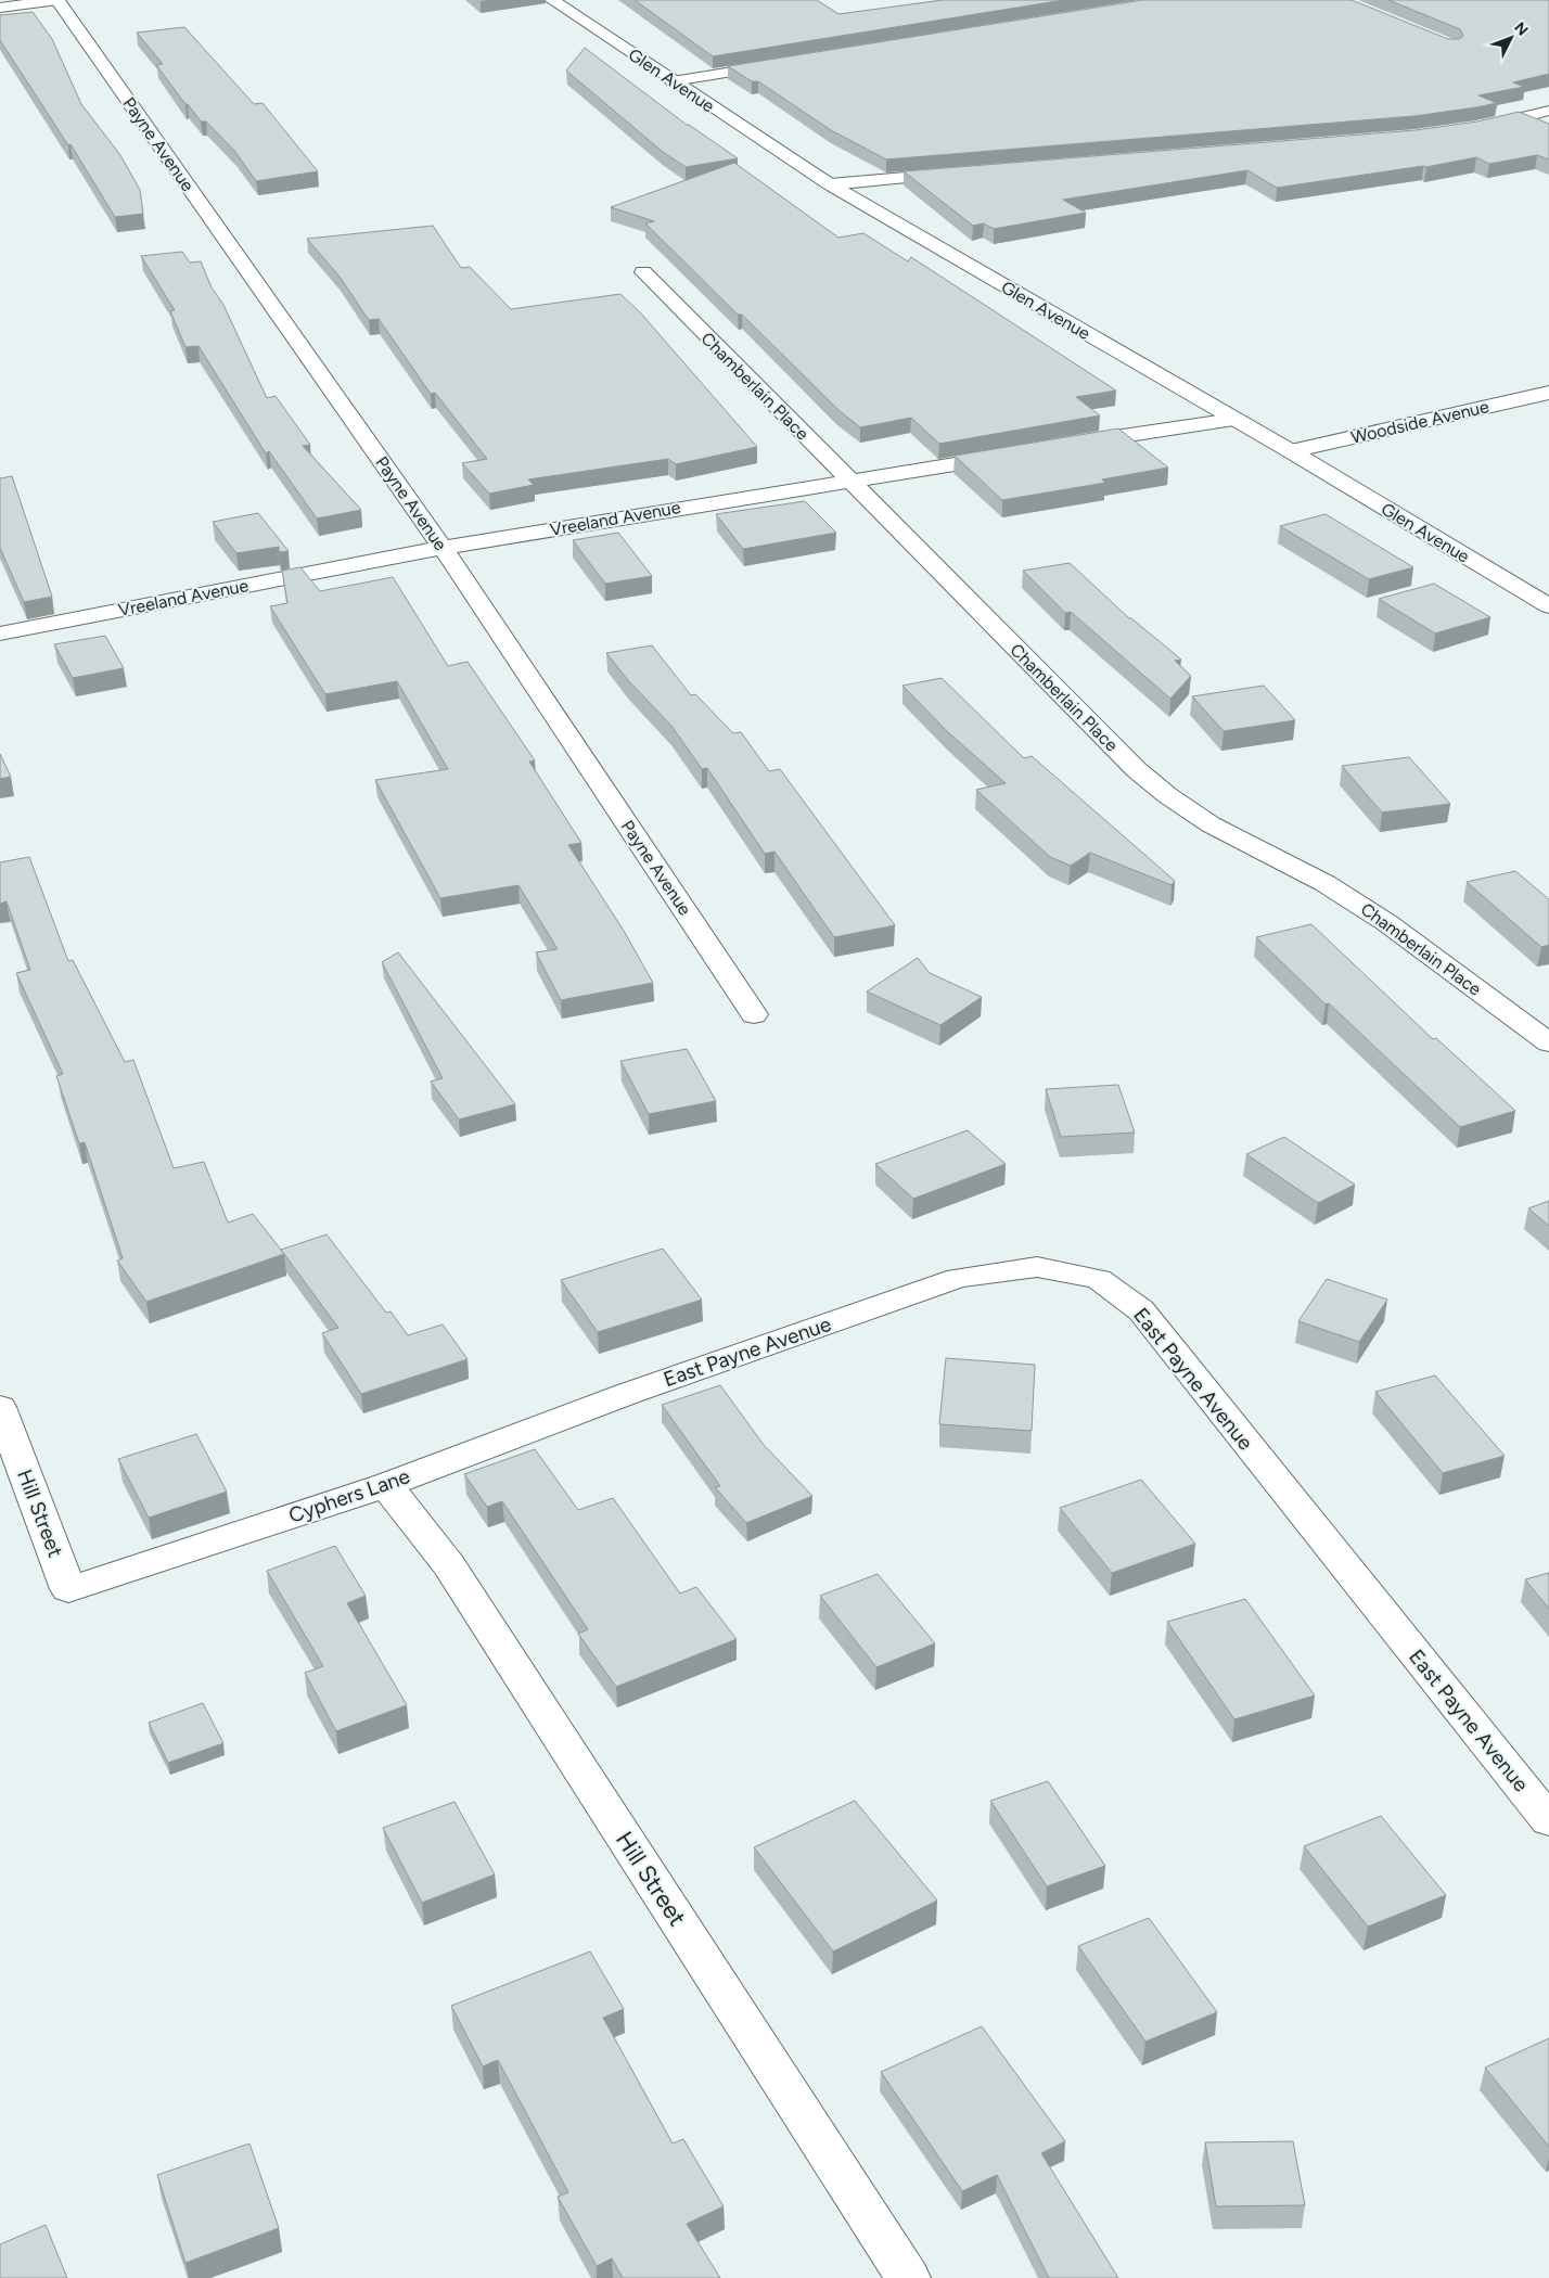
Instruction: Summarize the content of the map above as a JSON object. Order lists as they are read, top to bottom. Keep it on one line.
{"streets":{"street":["Glen Avenue","Payne Avenue","Chamberlain Place","Woodside Avenue","Vreeland Avenue","East Payne Avenue","Cyphers Lane","Hill Street"]},"crossings":[["Glen Avenue","Woodside Avenue"],["Payne Avenue","Vreeland Avenue"],["Chamberlain Place","Vreeland Avenue"],["East Payne Avenue","Cyphers Lane"],["Cyphers Lane","Hill Street"]],"north":"top right"}
